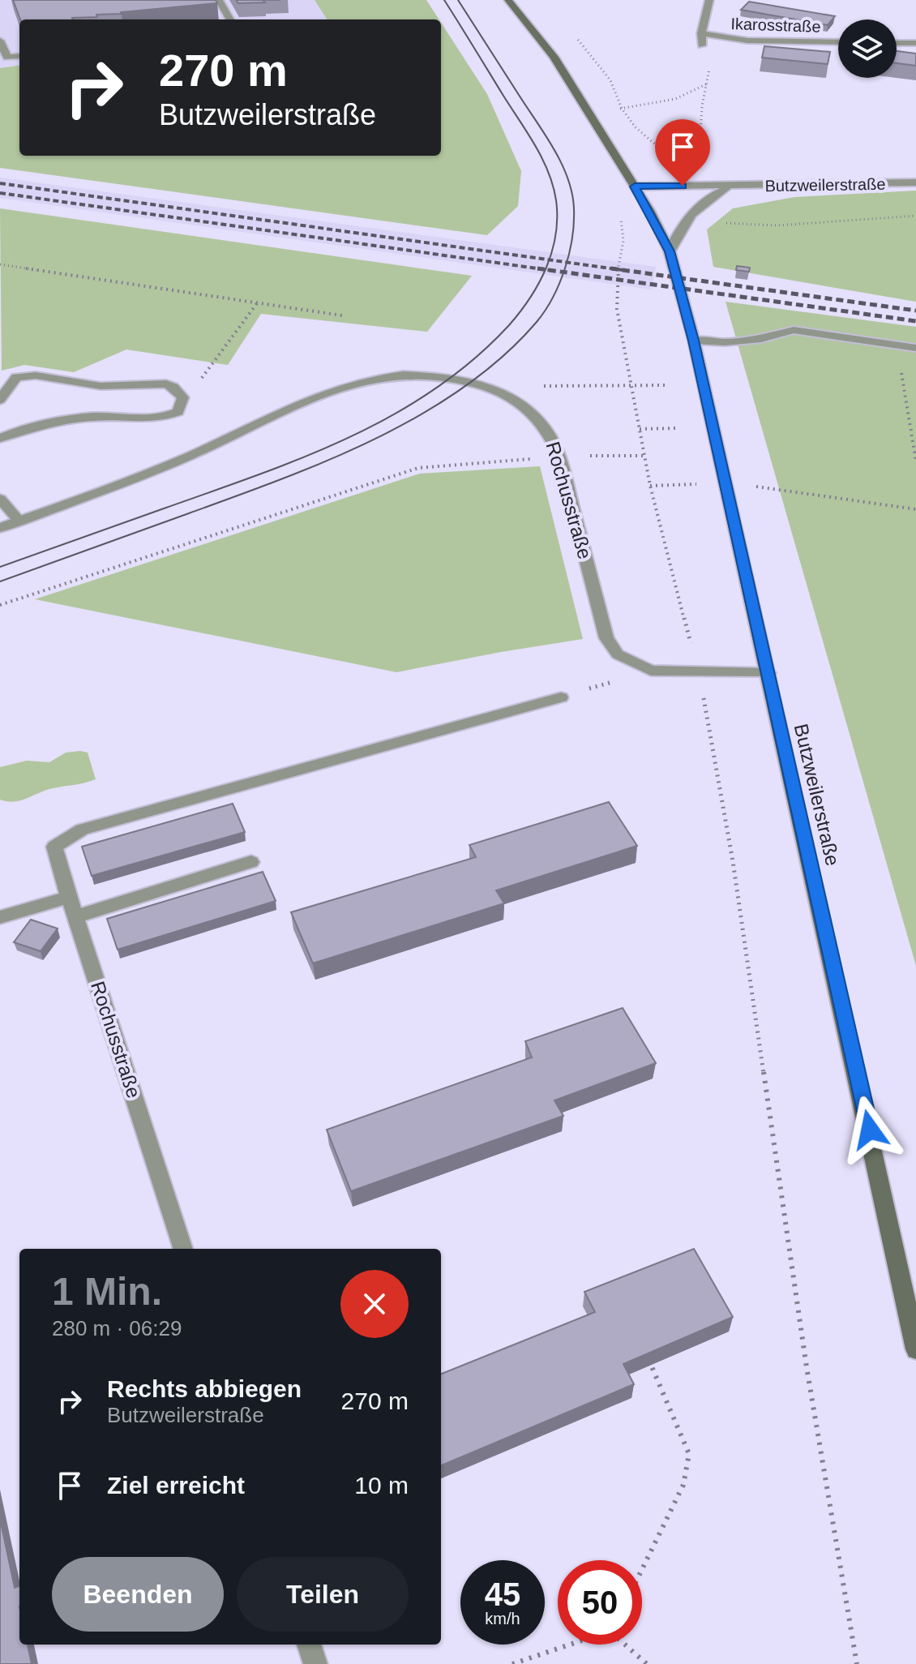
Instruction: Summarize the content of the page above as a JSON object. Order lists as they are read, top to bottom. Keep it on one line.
{"streets":{"main road":["Butzweilerstraße"],"street":["Ikarosstraße","Rochusstraße"]},"crossings":[["Butzweilerstraße","Rochusstraße"]],"page":{"turn":["270 m","Butzweilerstraße"],"heading":["1 Min.","280 m · 06:29"],"list":[{"name":"Rechts abbiegen","note":"Butzweilerstraße","value":"270 m"},{"name":"Ziel erreicht","value":"10 m"}],"buttons":["Beenden","Teilen"],"speed":"45 km/h","limit":"50"}}
